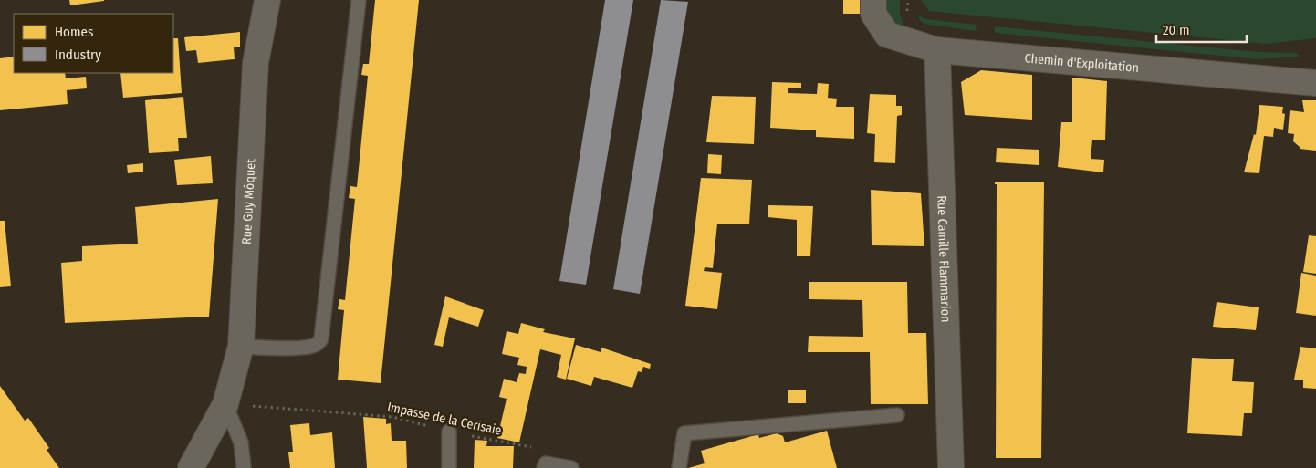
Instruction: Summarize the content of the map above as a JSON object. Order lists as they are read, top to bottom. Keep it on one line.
{"streets":{"street":["Chemin d'Exploitation","Rue Guy Môquet","Rue Camille Flammarion"],"path":["Impasse de la Cerisaie"]},"crossings":[["Chemin d'Exploitation","Rue Camille Flammarion"],["Rue Guy Môquet","Impasse de la Cerisaie"]],"legend":["Homes","Industry"],"scale_bar":"20 m"}
